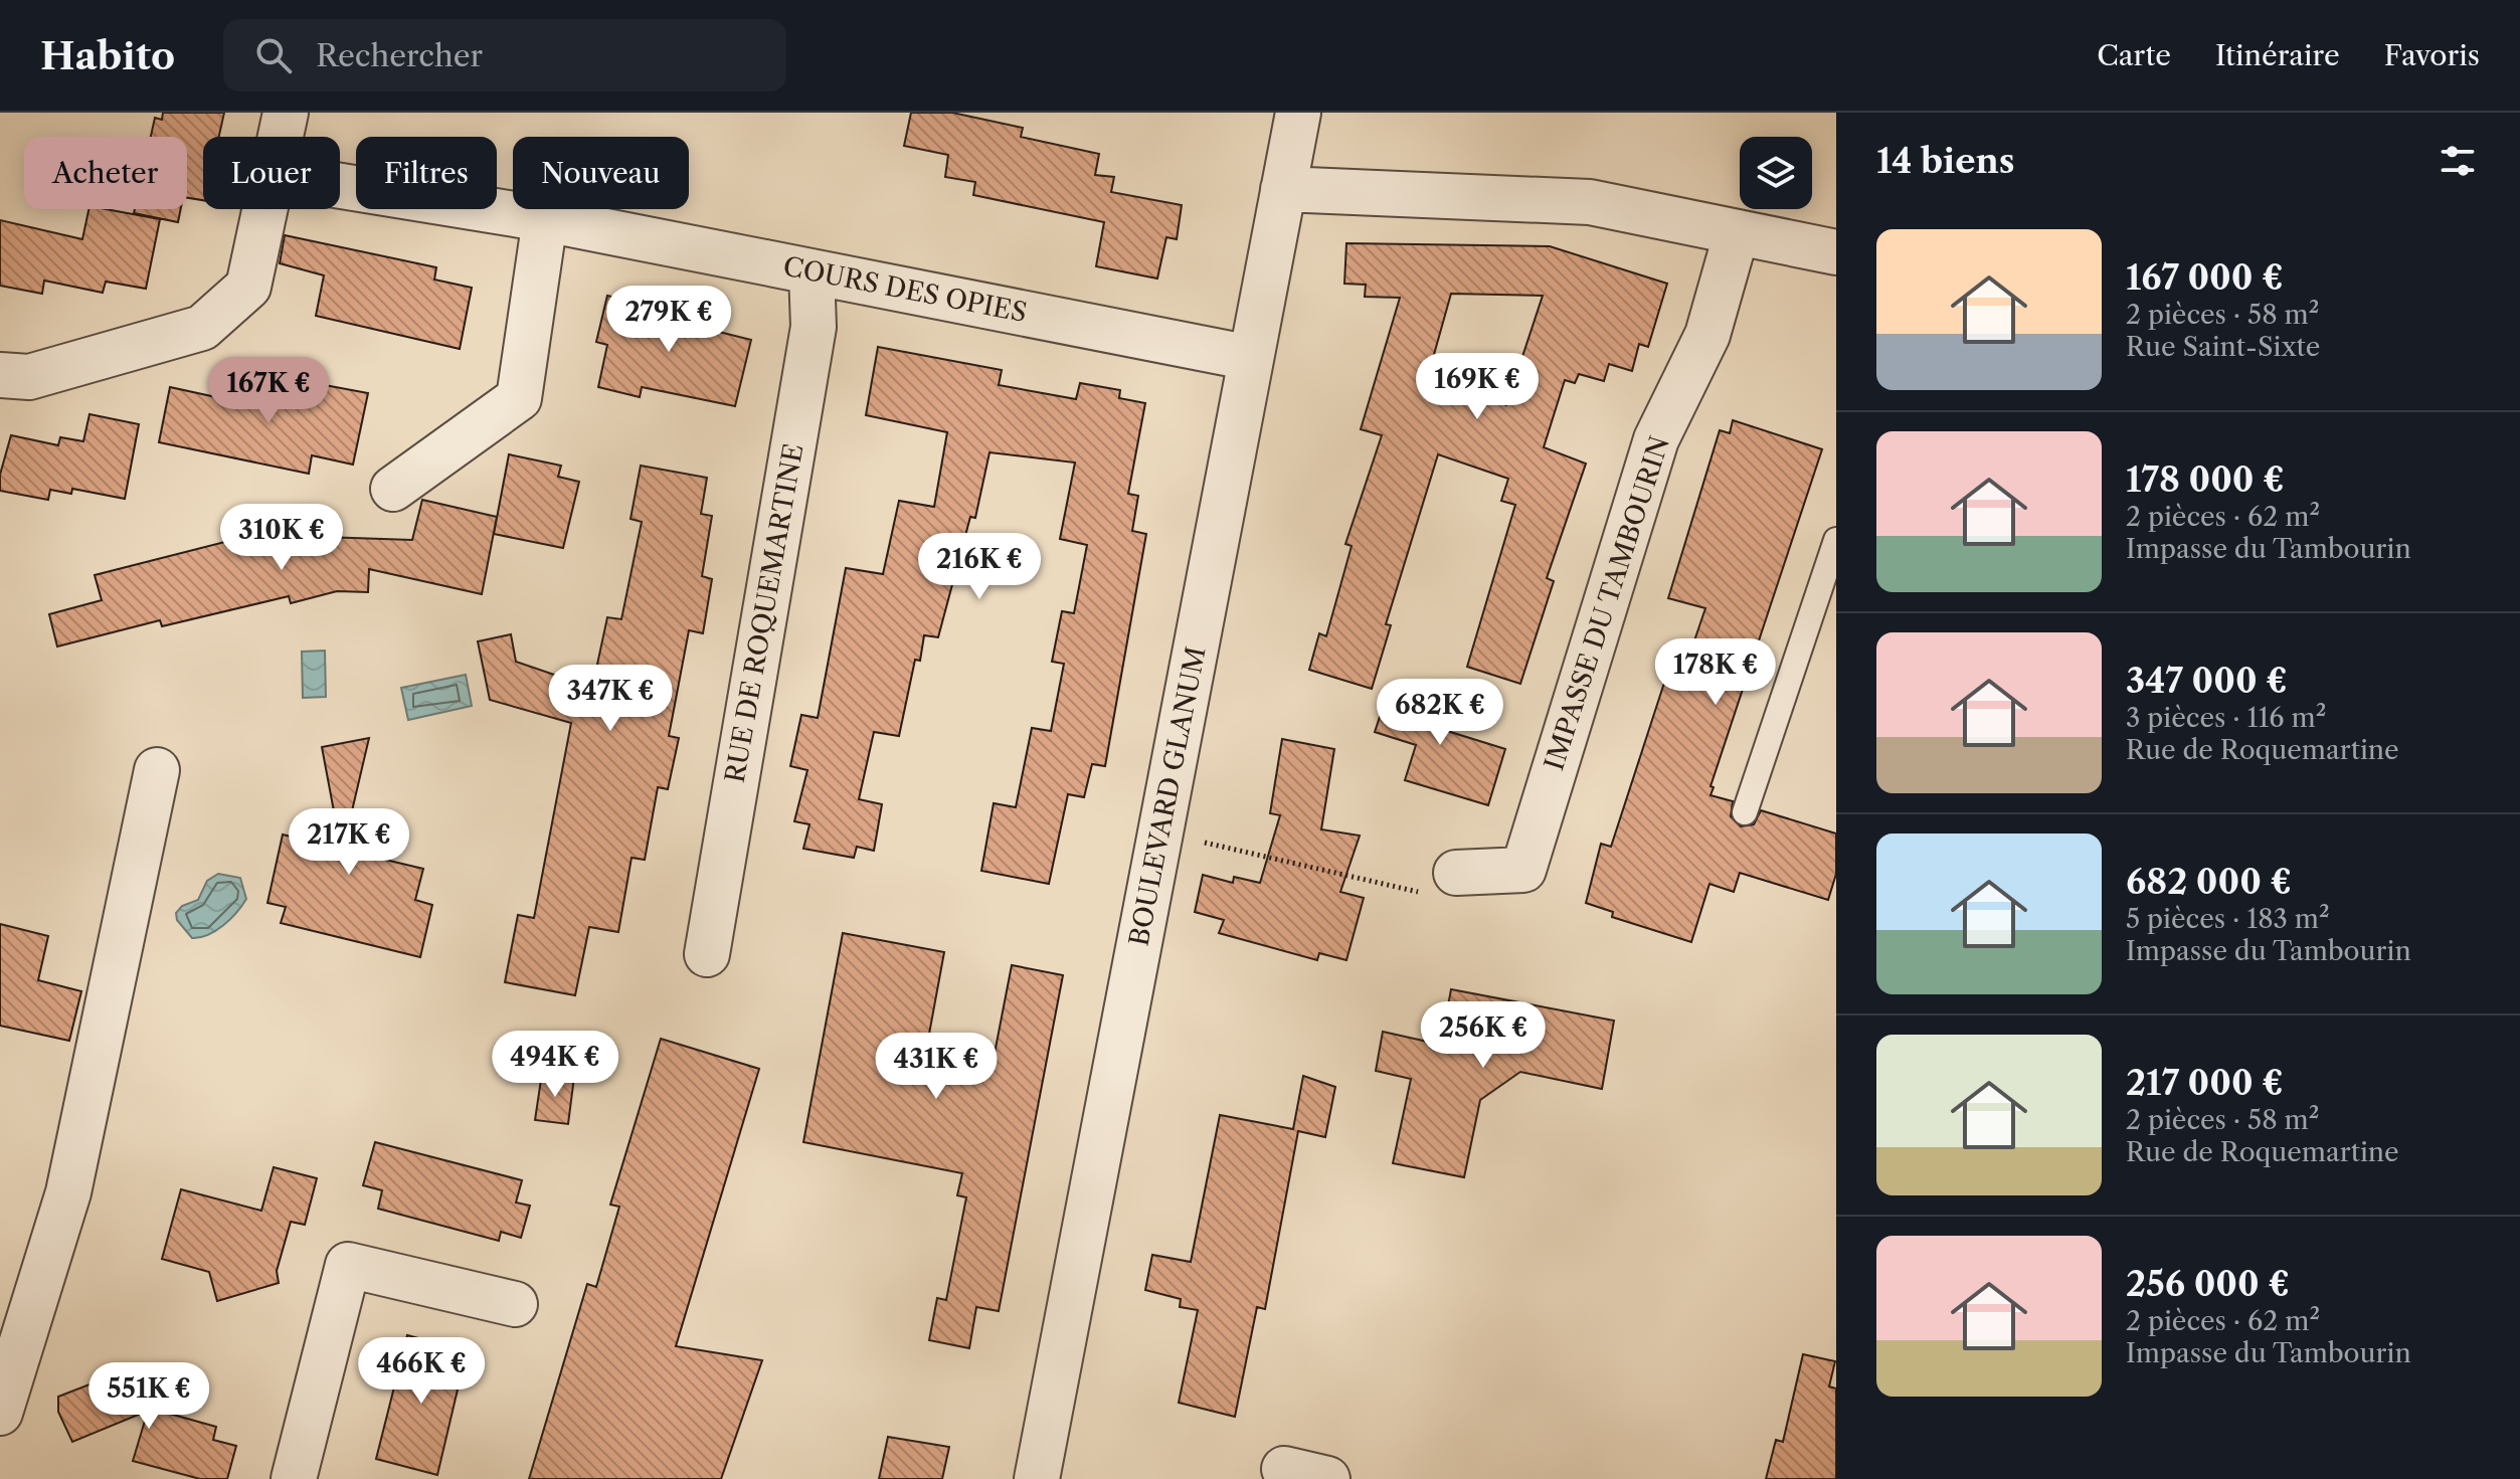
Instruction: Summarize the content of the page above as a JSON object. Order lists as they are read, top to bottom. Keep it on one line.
{"streets":{"street":["COURS DES OPIES","IMPASSE DU TAMBOURIN","RUE DE ROQUEMARTINE","BOULEVARD GLANUM"]},"crossings":[["COURS DES OPIES","RUE DE ROQUEMARTINE"],["COURS DES OPIES","BOULEVARD GLANUM"]],"page":{"header":"Habito","search":"Rechercher","nav":["Carte","Itinéraire","Favoris"],"heading":"14 biens","chip":["Acheter","Louer","Filtres","Nouveau"],"list":[{"name":"167 000 €","note":"2 pièces · 58 m² · Rue Saint-Sixte"},{"name":"178 000 €","note":"2 pièces · 62 m² · Impasse du Tambourin"},{"name":"347 000 €","note":"3 pièces · 116 m² · Rue de Roquemartine"},{"name":"682 000 €","note":"5 pièces · 183 m² · Impasse du Tambourin"},{"name":"217 000 €","note":"2 pièces · 58 m² · Rue de Roquemartine"},{"name":"256 000 €","note":"2 pièces · 62 m² · Impasse du Tambourin"}],"price":["279K €","169K €","167K €","310K €","216K €","178K €","347K €","682K €","217K €","256K €","494K €","431K €","466K €","551K €"]}}
